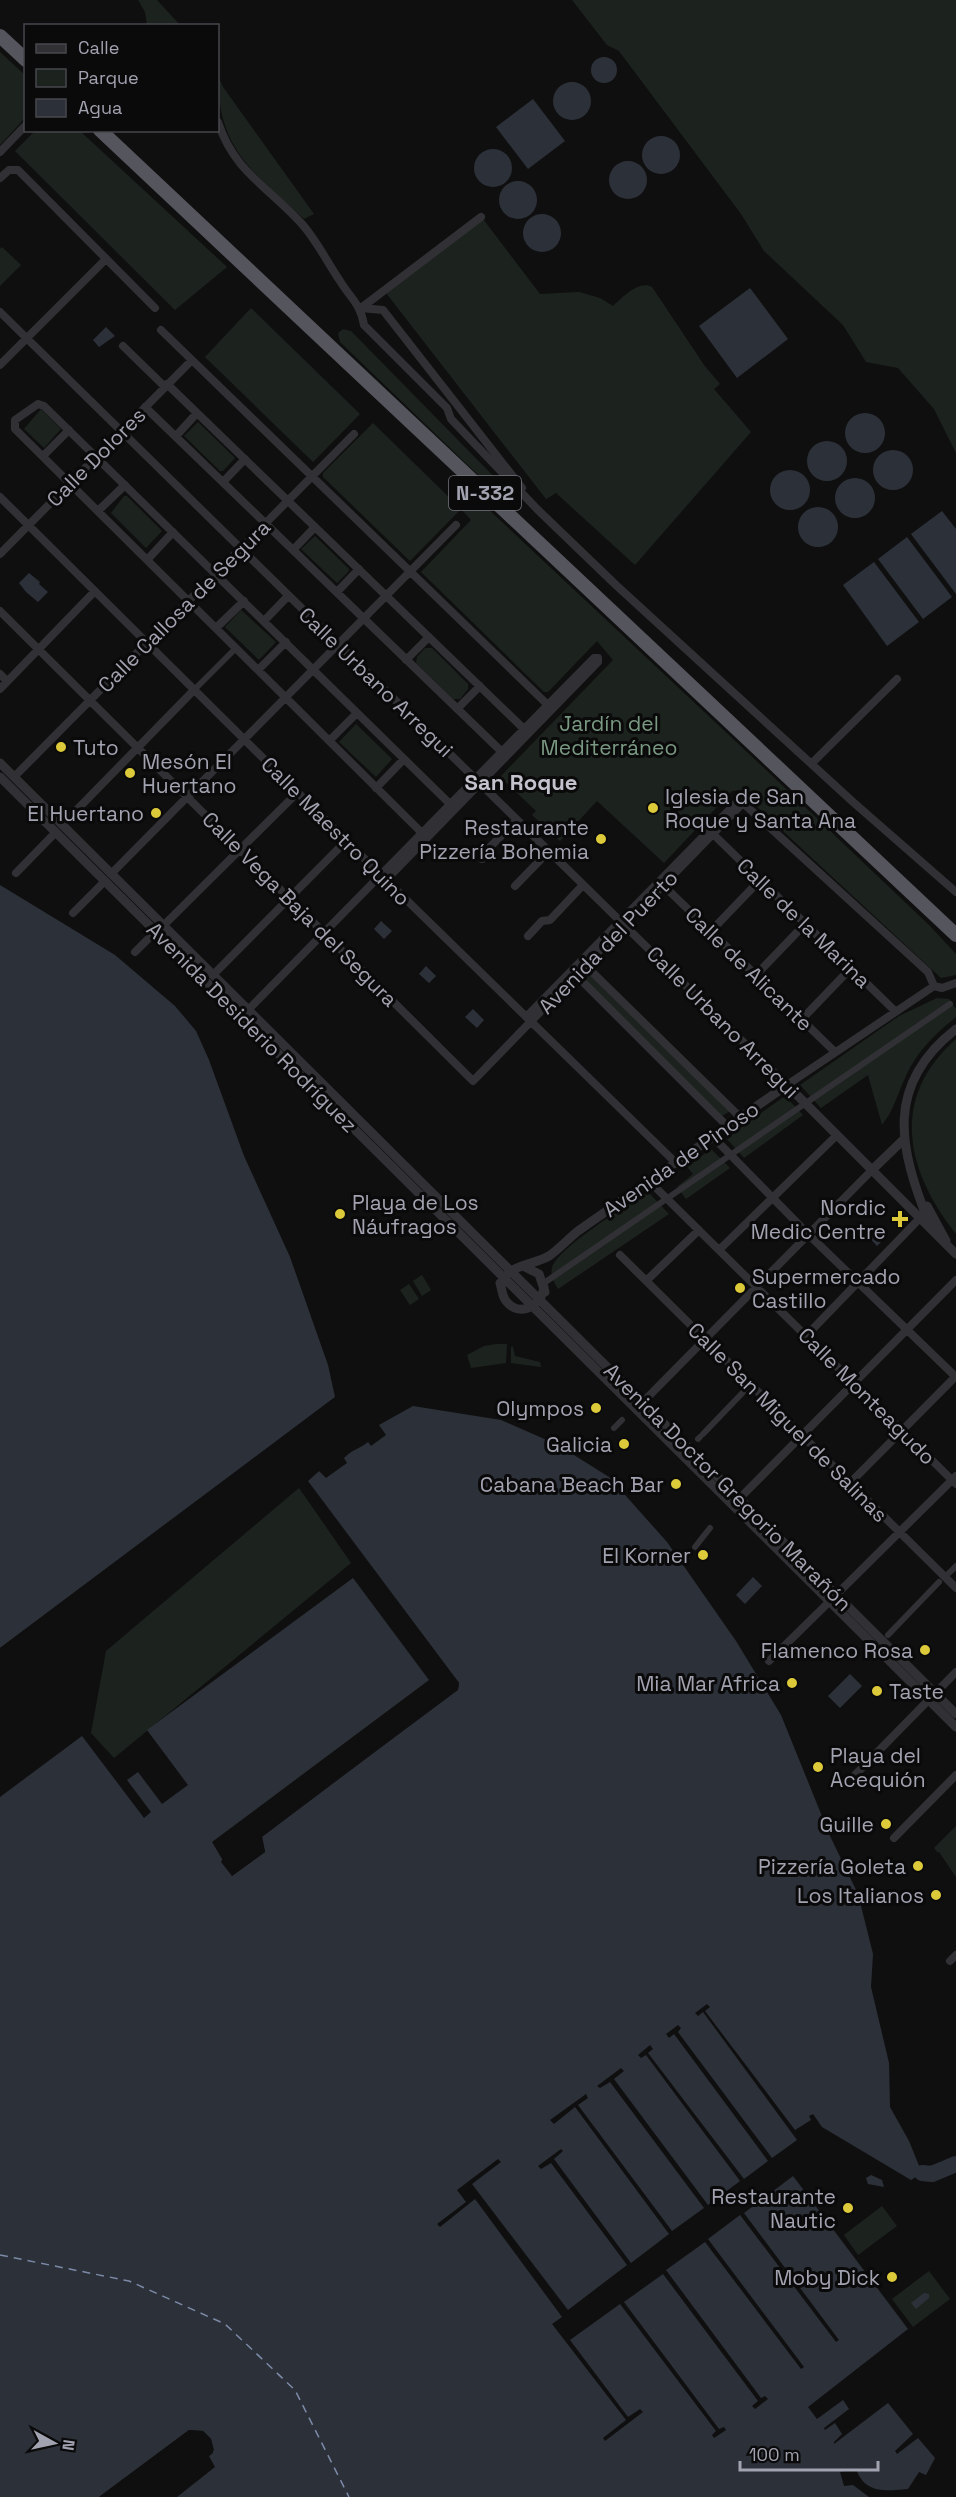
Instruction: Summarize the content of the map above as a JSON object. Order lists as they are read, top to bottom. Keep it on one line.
{"streets":{"highway":["N-332"],"street":["Calle Dolores","Calle Callosa de Segura","Calle Urbano Arregui","Calle Maestro Quino","Calle Vega Baja del Segura","Calle de la Marina","Avenida del Puerto","Calle de Alicante","Avenida Desiderio Rodríguez","Avenida de Pinoso","Calle Monteagudo","Calle San Miguel de Salinas","Avenida Doctor Gregorio Marañón"]},"crossings":[["Calle Dolores","Calle Urbano Arregui"],["Calle Dolores","Calle Maestro Quino"],["Calle Callosa de Segura","Calle Urbano Arregui"],["Calle Callosa de Segura","Calle Maestro Quino"],["Calle Callosa de Segura","Calle Vega Baja del Segura"],["Calle Callosa de Segura","Avenida Desiderio Rodríguez"],["Calle Urbano Arregui","Avenida del Puerto"],["Calle Urbano Arregui","Avenida de Pinoso"],["Calle Maestro Quino","Avenida del Puerto"],["Calle Maestro Quino","Avenida de Pinoso"],["Calle Vega Baja del Segura","Avenida del Puerto"],["Calle de la Marina","Avenida del Puerto"],["Calle de la Marina","Avenida de Pinoso"],["Avenida del Puerto","Calle de Alicante"],["Calle de Alicante","Avenida de Pinoso"],["Avenida Desiderio Rodríguez","Avenida Doctor Gregorio Marañón"],["Avenida de Pinoso","Calle Monteagudo"],["Avenida de Pinoso","Avenida Doctor Gregorio Marañón"]],"districts":["San Roque"],"parks":["Jardín del Mediterráneo"],"places":{"other":["Tuto","Mesón El Huertano","Iglesia de San Roque y Santa Ana","El Huertano","Restaurante Pizzería Bohemia","Playa de Los Náufragos","Supermercado Castillo","Olympos","Galicia","Cabana Beach Bar","El Korner","Flamenco Rosa","Mia Mar Africa","Taste","Playa del Acequión","Guille","Pizzería Goleta","Los Italianos","Restaurante Nautic","Moby Dick"],"health":["Nordic Medic Centre"]},"legend":["Calle","Parque","Agua"],"scale_bar":"100 m","north":"right"}
